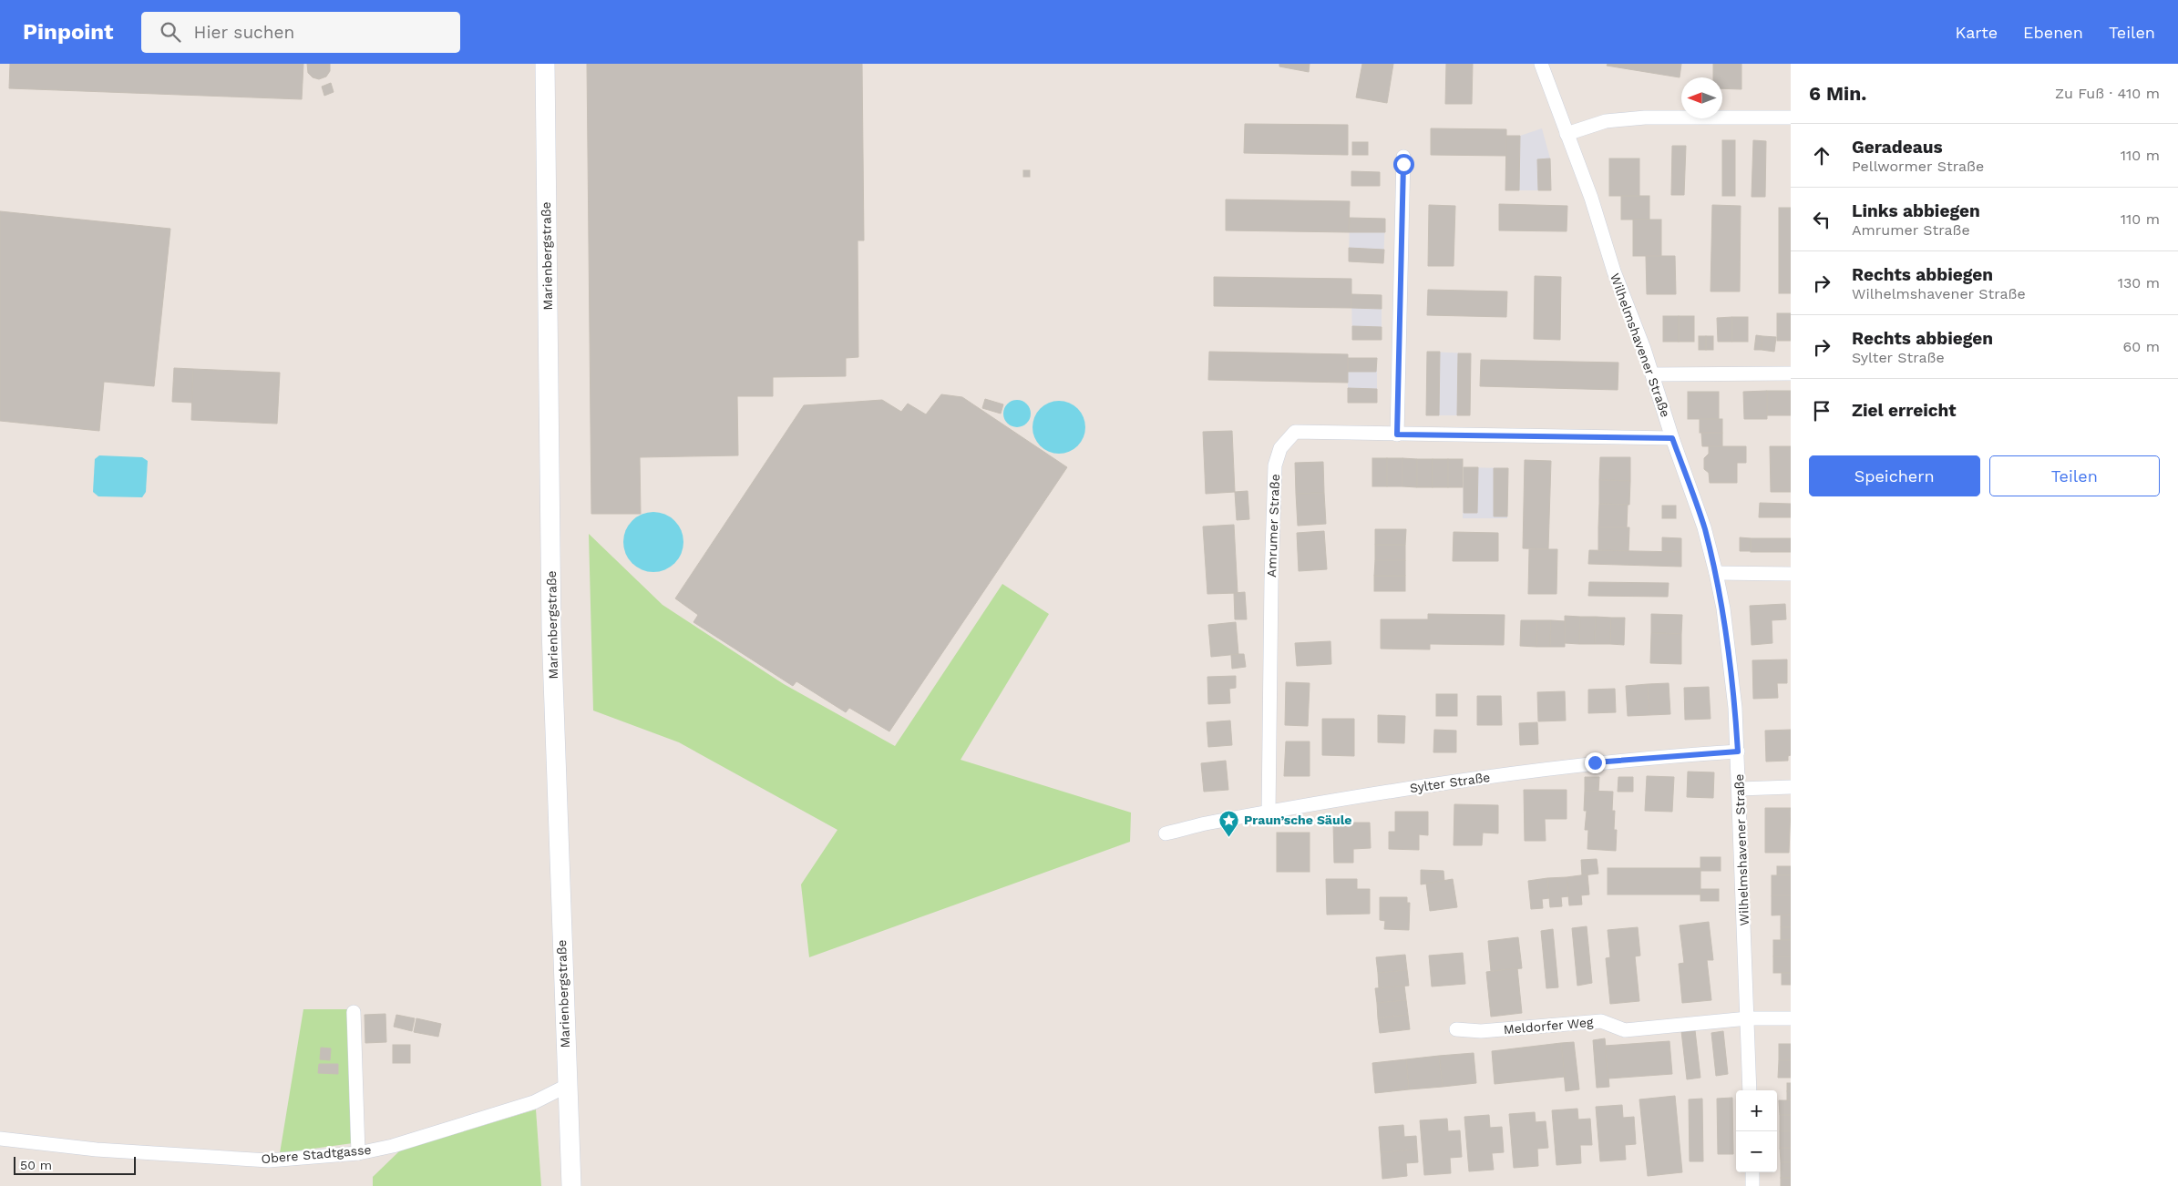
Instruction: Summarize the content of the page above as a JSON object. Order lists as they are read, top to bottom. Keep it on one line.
{"streets":{"main road":["Marienbergstraße"],"street":["Wilhelmshavener Straße","Amrumer Straße","Sylter Straße","Meldorfer Weg","Obere Stadtgasse"]},"crossings":[["Marienbergstraße","Obere Stadtgasse"],["Wilhelmshavener Straße","Amrumer Straße"],["Wilhelmshavener Straße","Sylter Straße"],["Wilhelmshavener Straße","Meldorfer Weg"],["Amrumer Straße","Sylter Straße"]],"places":{"place":["Praun’sche Säule"]},"scale_bar":"50 m","north":"left","page":{"header":"Pinpoint","search":"Hier suchen","nav":["Karte","Ebenen","Teilen"],"heading":["6 Min.","Zu Fuß · 410 m"],"list":[["Geradeaus","Pellwormer Straße","110 m"],["Links abbiegen","Amrumer Straße","110 m"],["Rechts abbiegen","Wilhelmshavener Straße","130 m"],["Rechts abbiegen","Sylter Straße","60 m"],"Ziel erreicht"],"buttons":["Speichern","Teilen"],"map_buttons":["+","−"],"scale":"50 m"}}
